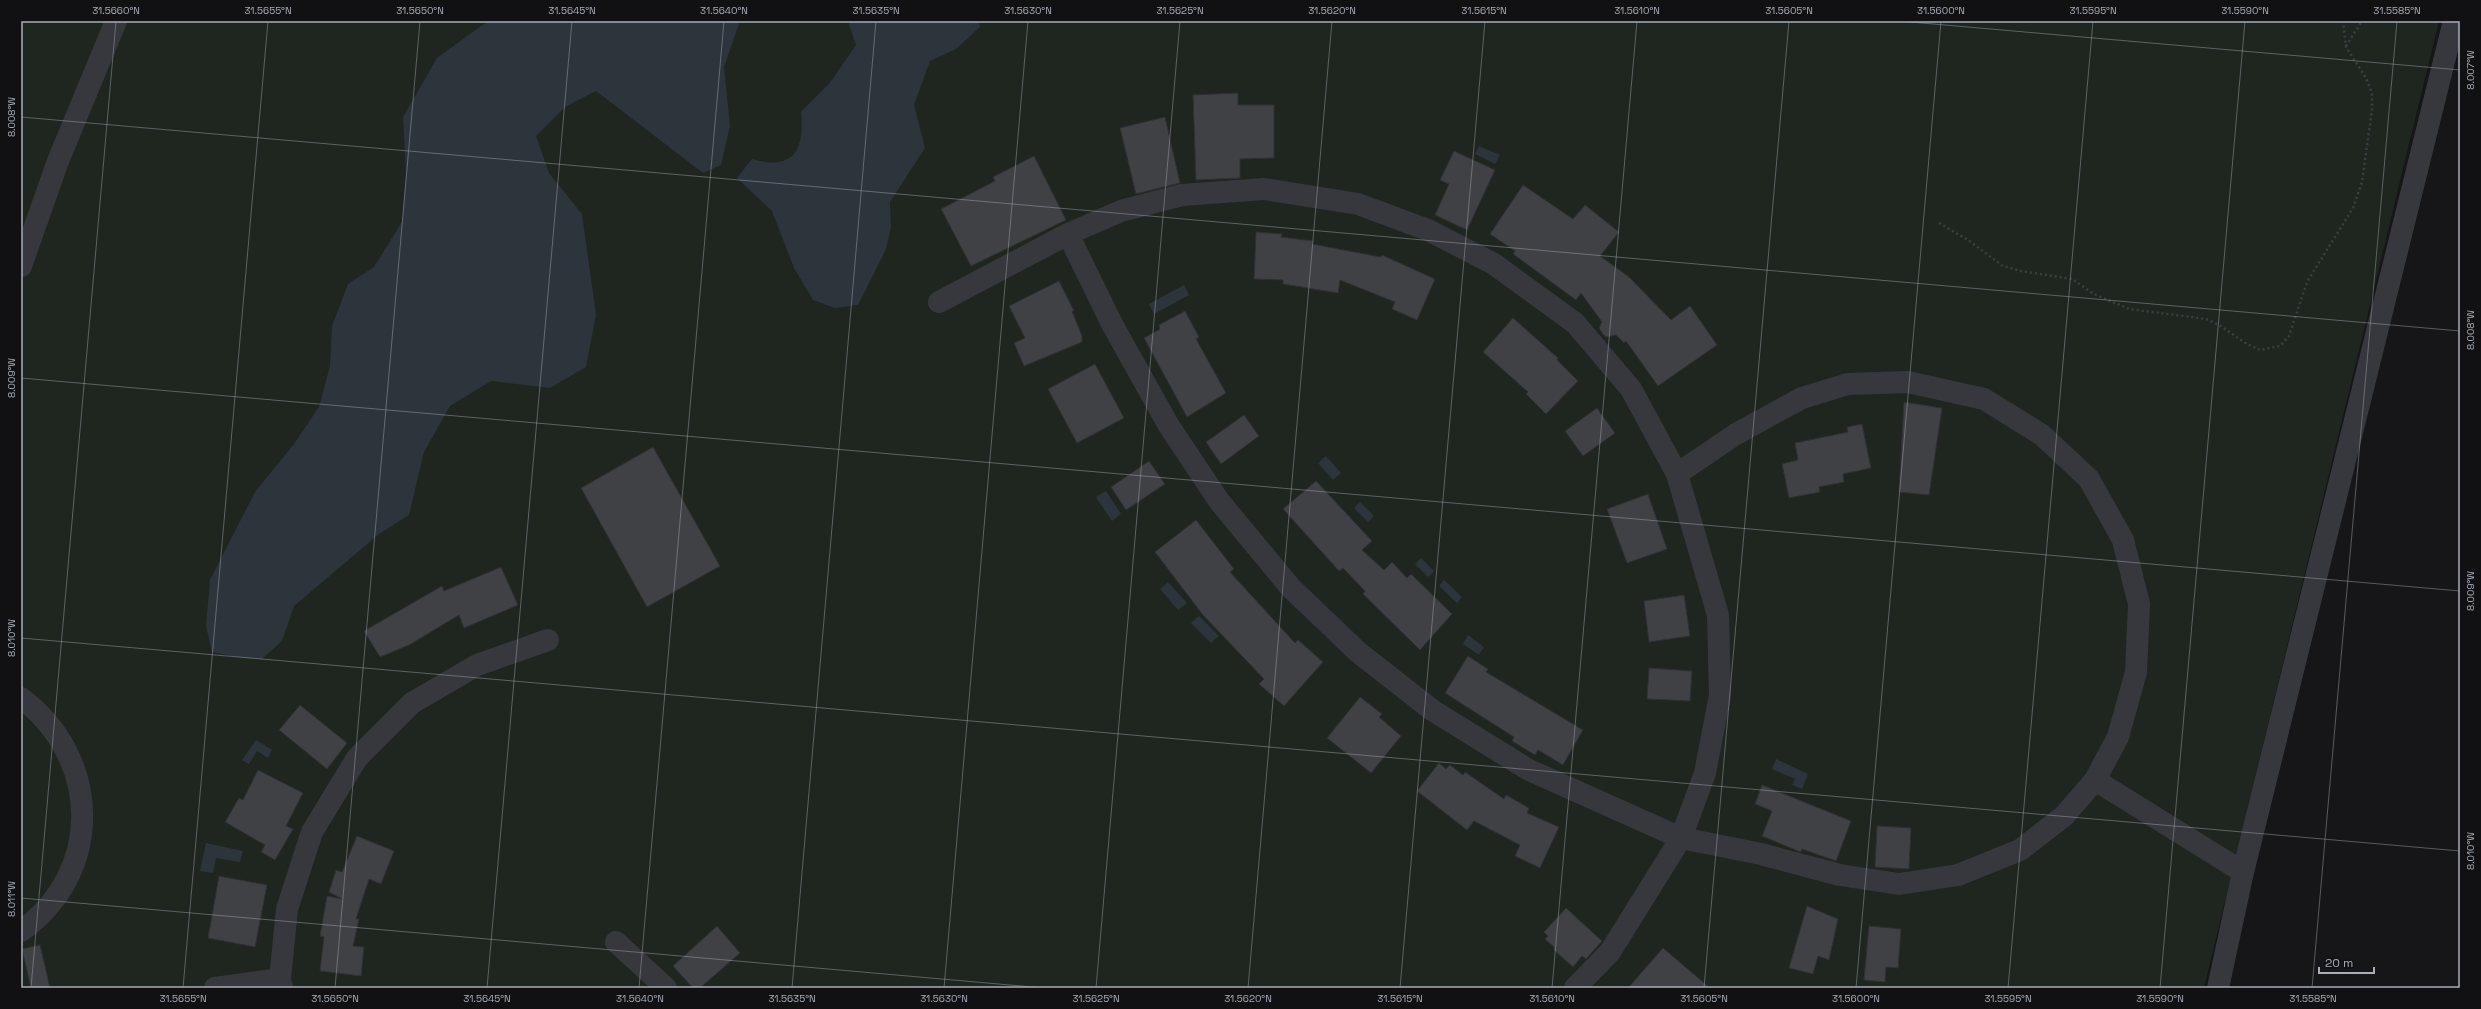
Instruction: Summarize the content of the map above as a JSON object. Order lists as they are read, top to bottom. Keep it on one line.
{"scale_bar":"20 m","coordinates":["31.5660°N","31.5655°N","31.5650°N","31.5645°N","31.5640°N","31.5635°N","31.5630°N","31.5625°N","31.5620°N","31.5615°N","31.5610°N","31.5605°N","31.5600°N","31.5595°N","31.5590°N","31.5585°N","8.007°W","8.008°W","8.009°W","8.010°W","8.011°W"]}
